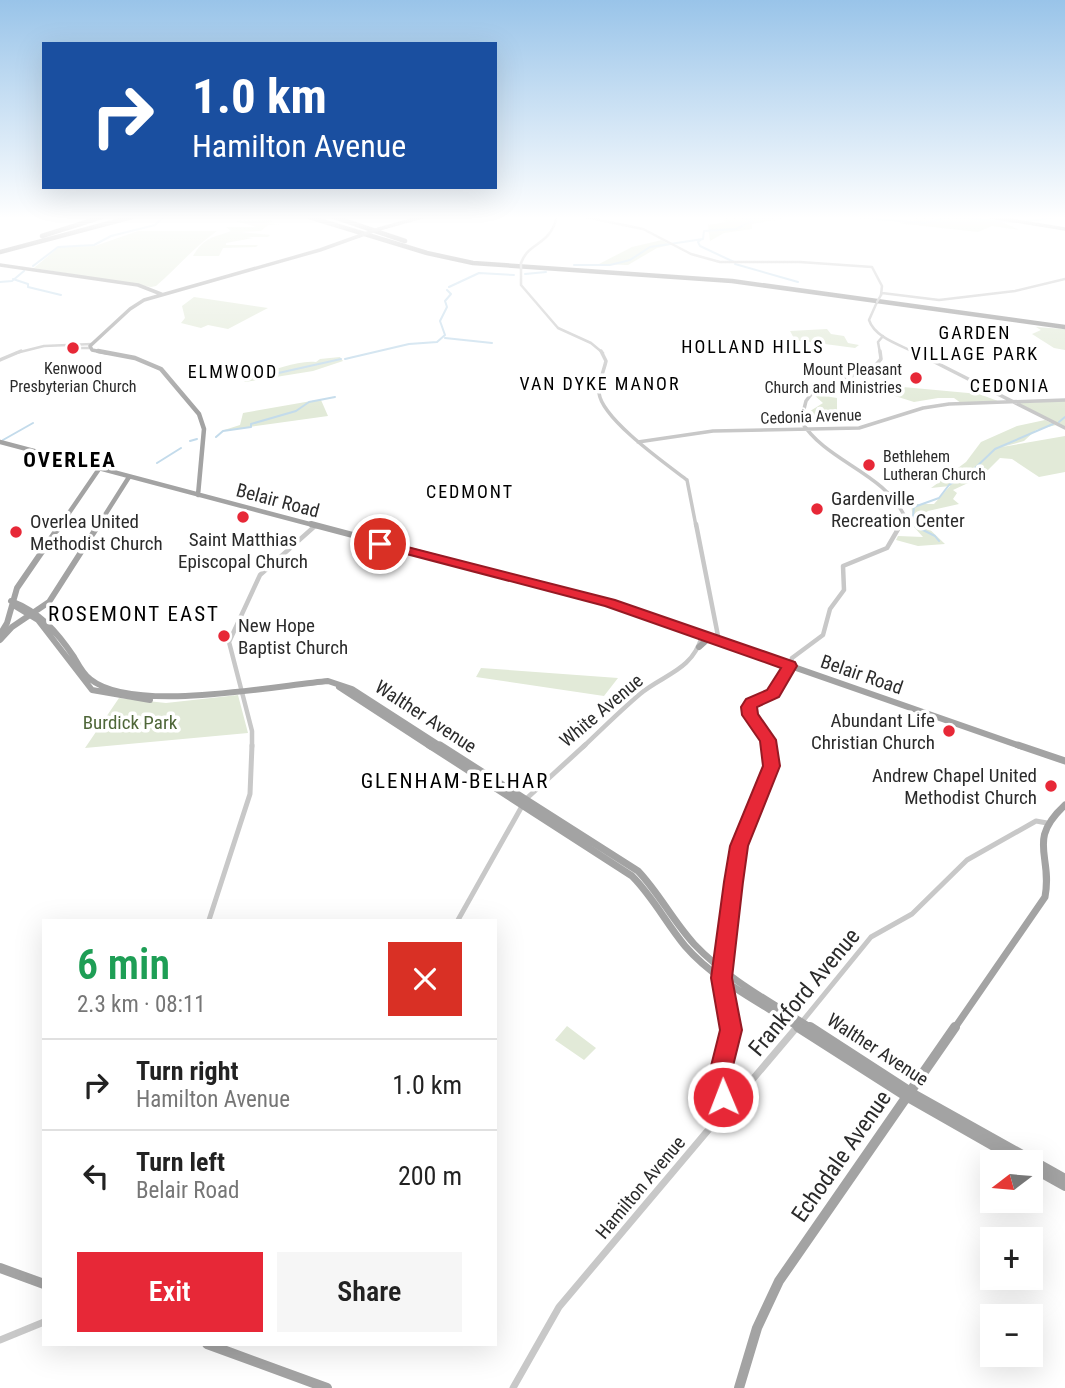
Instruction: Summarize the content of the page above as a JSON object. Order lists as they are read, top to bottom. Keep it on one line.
{"streets":{"main road":["Belair Road","Walther Avenue","Echodale Avenue"],"street":["Cedonia Avenue","White Avenue","Frankford Avenue","Hamilton Avenue"]},"crossings":[["Cedonia Avenue","Hamilton Avenue"],["Belair Road","White Avenue"],["Belair Road","Hamilton Avenue"],["White Avenue","Walther Avenue"],["Walther Avenue","Frankford Avenue"],["Walther Avenue","Echodale Avenue"],["Walther Avenue","Hamilton Avenue"],["Frankford Avenue","Echodale Avenue"],["Frankford Avenue","Hamilton Avenue"]],"districts":["GARDEN VILLAGE PARK","HOLLAND HILLS","ELMWOOD","VAN DYKE MANOR","CEDONIA","OVERLEA","CEDMONT","ROSEMONT EAST","GLENHAM-BELHAR"],"parks":["Burdick Park"],"places":["Kenwood Presbyterian Church","Mount Pleasant Church and Ministries","Bethlehem Lutheran Church","Gardenville Recreation Center","Saint Matthias Episcopal Church","Overlea United Methodist Church","New Hope Baptist Church","Abundant Life Christian Church","Andrew Chapel United Methodist Church"],"north":"left","page":{"turn":["1.0 km","Hamilton Avenue"],"heading":["6 min","2.3 km · 08:11"],"list":[{"name":"Turn right","note":"Hamilton Avenue","value":"1.0 km"},{"name":"Turn left","note":"Belair Road","value":"200 m"}],"map_buttons":["+","−"],"buttons":["Exit","Share"]}}
